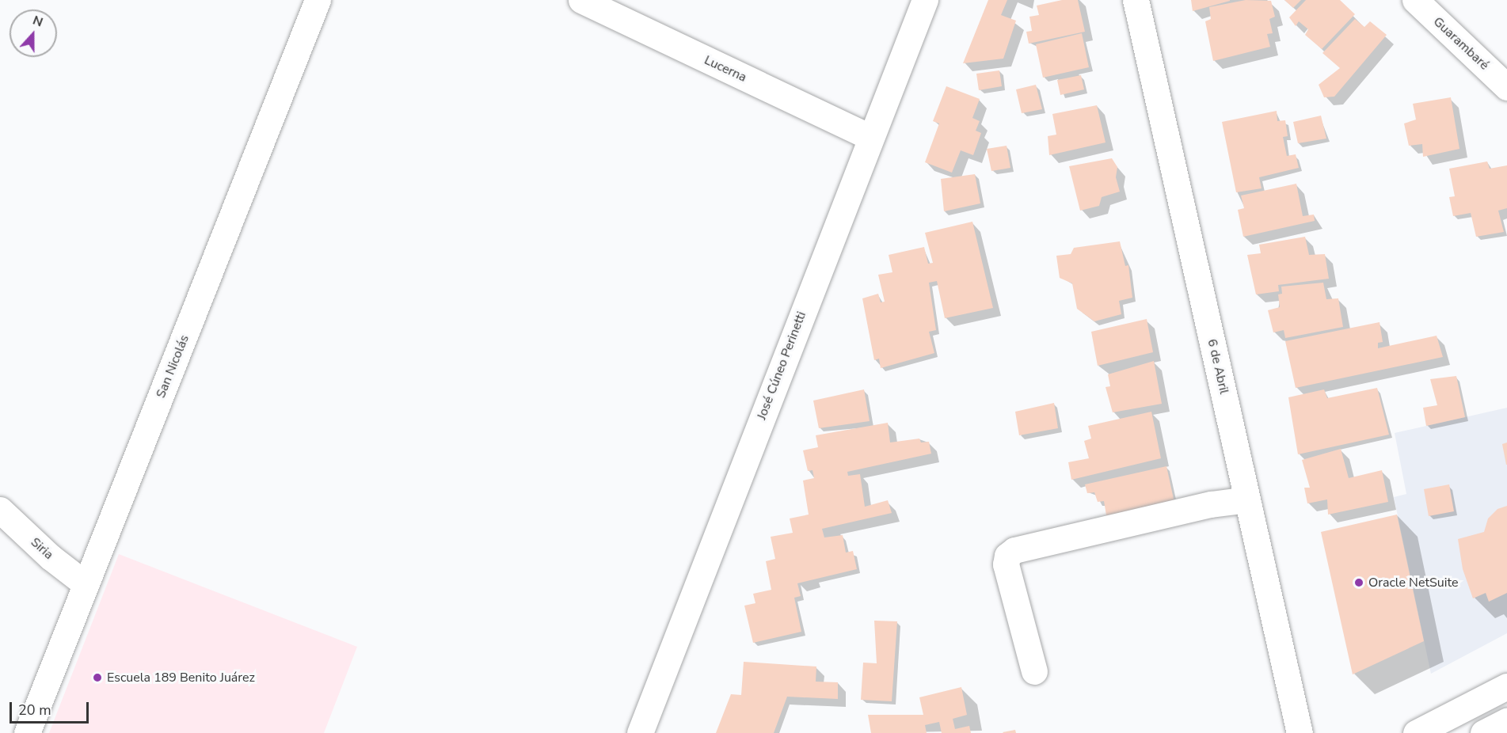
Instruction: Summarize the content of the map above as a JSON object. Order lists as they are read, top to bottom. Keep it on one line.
{"streets":{"street":["Guarambaré","Lucerna","José Cúneo Perinetti","San Nicolás","6 de Abril","Siria"]},"crossings":[["Lucerna","José Cúneo Perinetti"],["San Nicolás","Siria"]],"places":["Oracle NetSuite","Escuela 189 Benito Juárez"],"scale_bar":"20 m","north":"top"}
